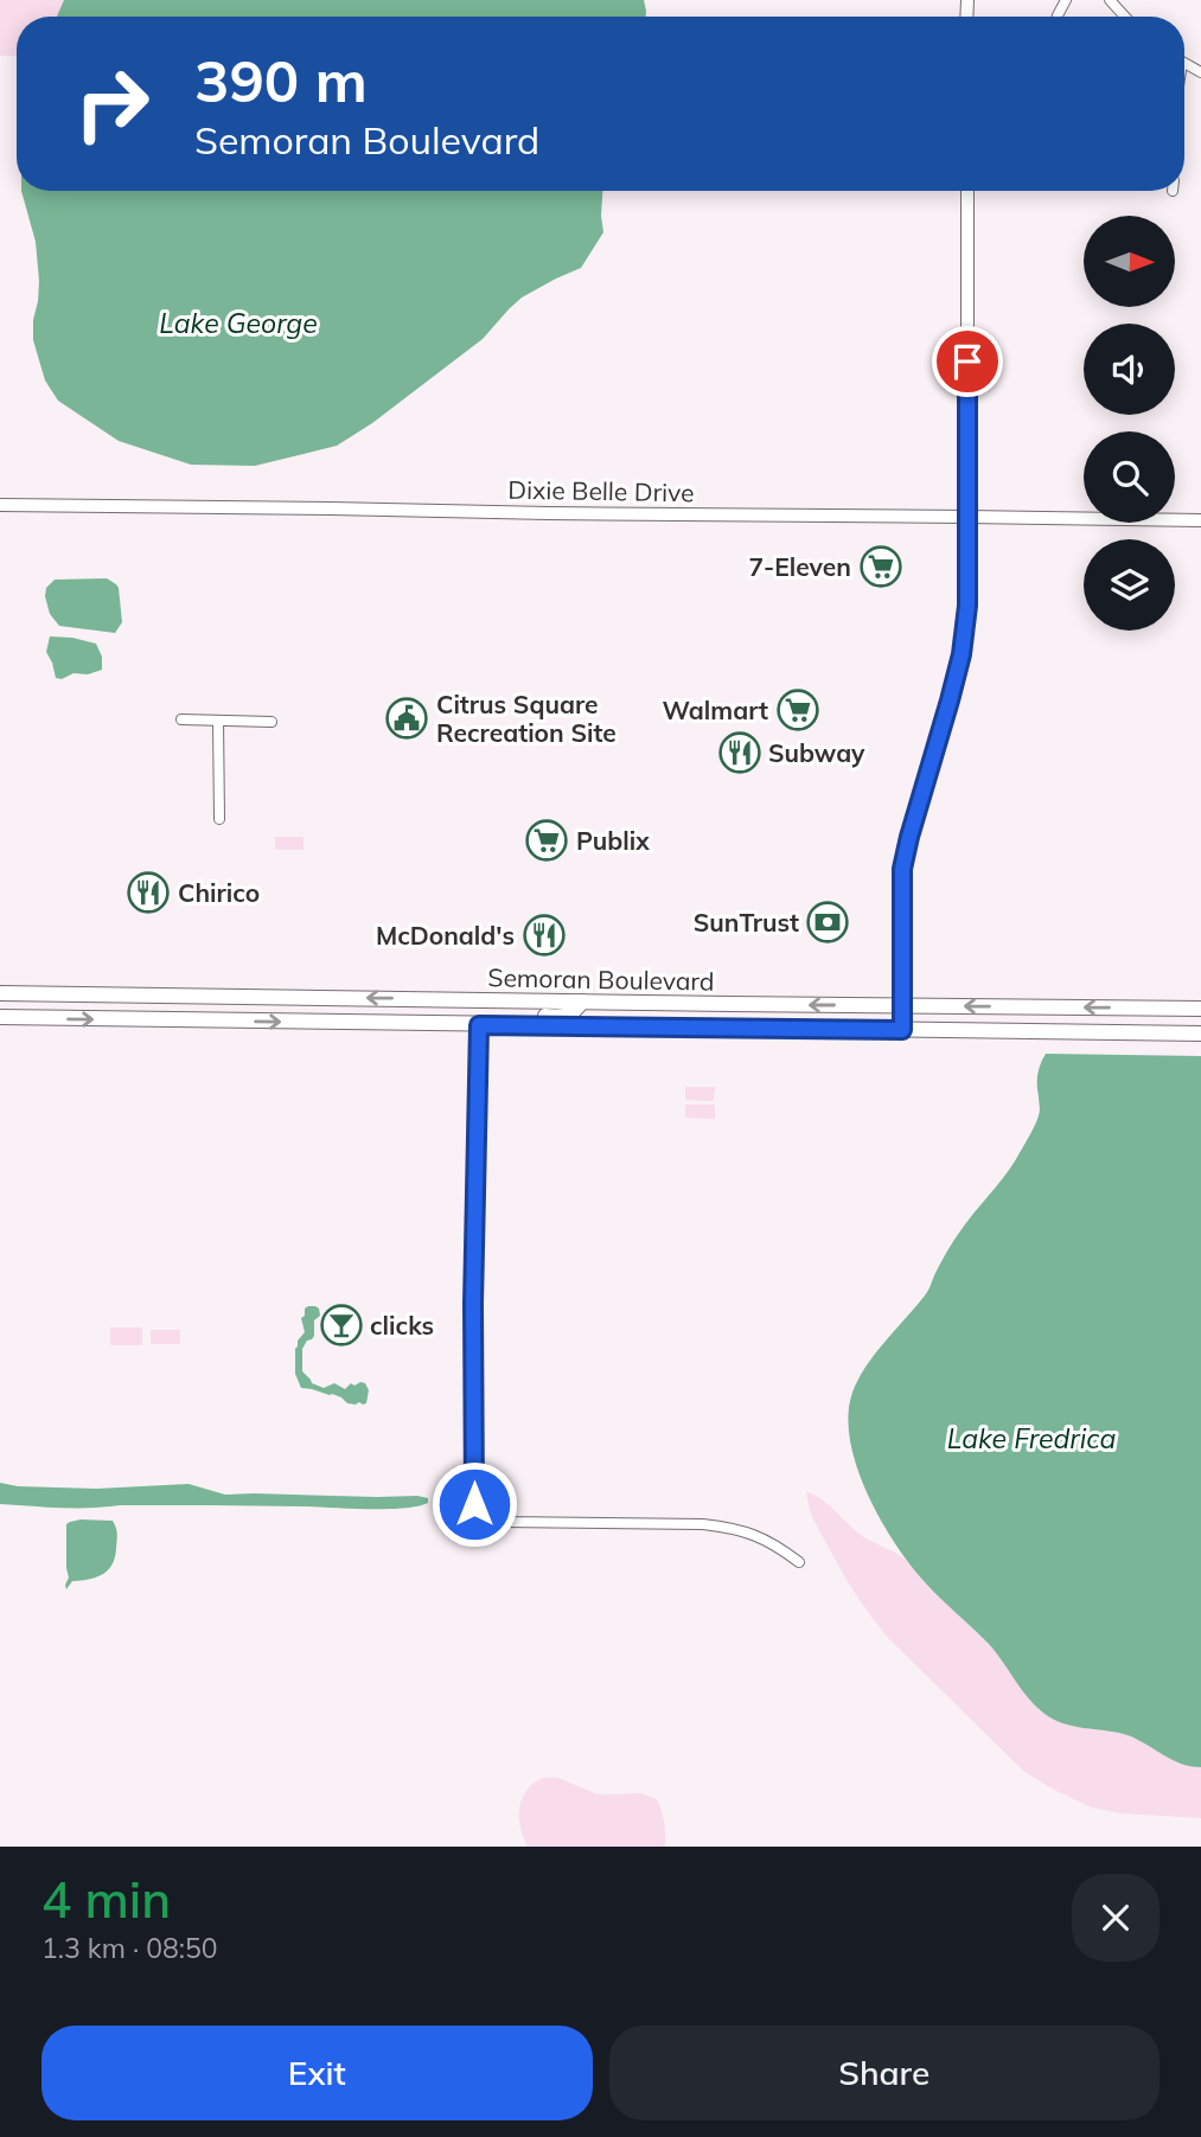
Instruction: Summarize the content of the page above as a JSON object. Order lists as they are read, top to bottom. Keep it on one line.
{"streets":{"main road":["Semoran Boulevard"],"street":["Dixie Belle Drive"]},"water":["Lake George","Lake Fredrica"],"places":{"supermarket":["7-Eleven","Walmart","Publix"],"public building":["Citrus Square Recreation Site"],"restaurant":["Subway","Chirico","McDonald's"],"bank":["SunTrust"],"bar":["clicks"]},"north":"right","page":{"turn":["390 m","Semoran Boulevard"],"heading":["4 min","1.3 km · 08:50"],"buttons":["Exit","Share"]}}
